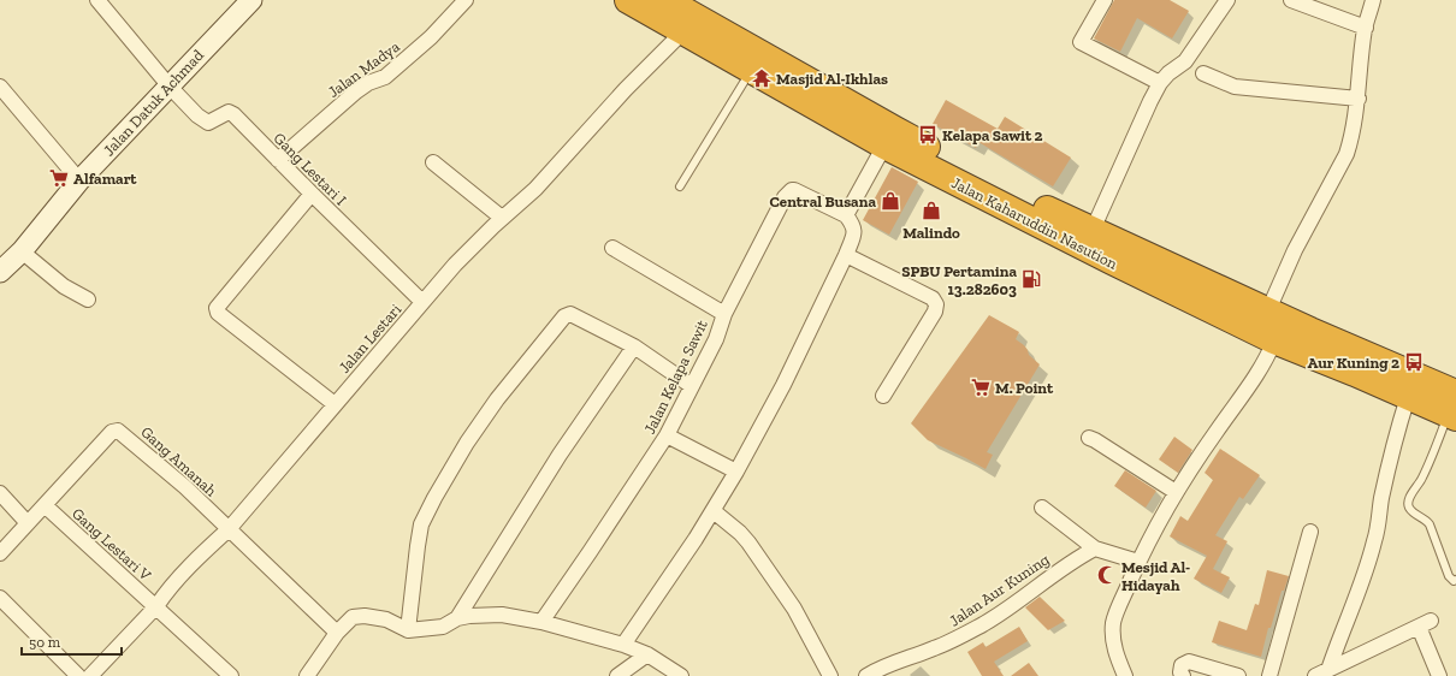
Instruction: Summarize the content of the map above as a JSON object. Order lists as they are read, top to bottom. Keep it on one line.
{"streets":{"highway":["Jalan Kaharuddin Nasution"],"street":["Jalan Madya","Jalan Datuk Achmad","Gang Lestari I","Jalan Lestari","Jalan Kelapa Sawit","Gang Amanah","Gang Lestari V","Jalan Aur Kuning"]},"crossings":[["Jalan Madya","Gang Lestari I"],["Jalan Datuk Achmad","Gang Lestari I"],["Gang Lestari I","Jalan Lestari"],["Jalan Kaharuddin Nasution","Jalan Lestari"],["Jalan Lestari","Gang Amanah"],["Jalan Lestari","Gang Lestari V"],["Gang Amanah","Gang Lestari V"]],"places":{"temple":["Masjid Al-Ikhlas"],"bus stop":["Kelapa Sawit 2","Aur Kuning 2"],"supermarket":["Alfamart","M. Point"],"shop":["Central Busana","Malindo"],"fuel station":["SPBU Pertamina 13.282603"],"mosque":["Mesjid Al- Hidayah"]},"scale_bar":"50 m"}
